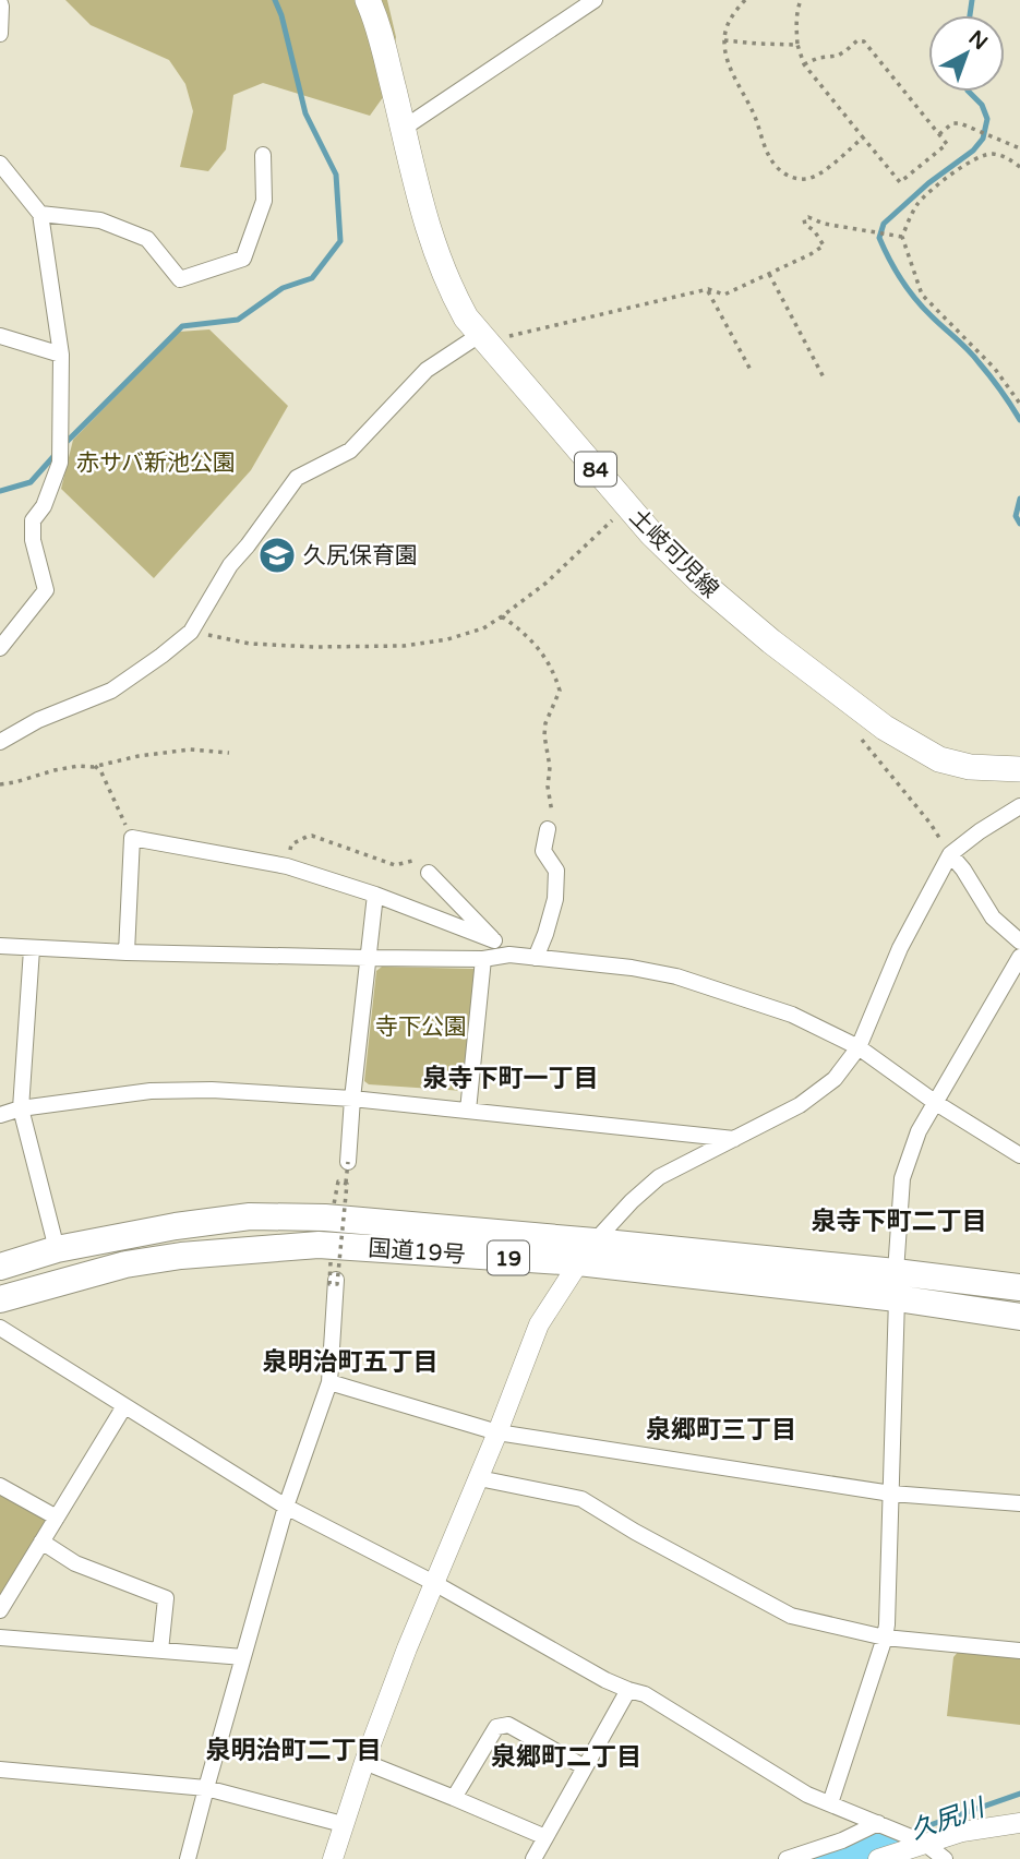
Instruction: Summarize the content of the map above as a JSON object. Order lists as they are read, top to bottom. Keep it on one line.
{"streets":{"highway":["国道19号","19"],"main road":["84","土岐可児線"]},"districts":["泉寺下町一丁目","泉寺下町二丁目","泉明治町五丁目","泉郷町三丁目","泉明治町二丁目","泉郷町二丁目"],"water":["久尻川"],"parks":["赤サバ新池公園","寺下公園"],"places":{"school or university":["久尻保育園"]},"north":"top right"}
